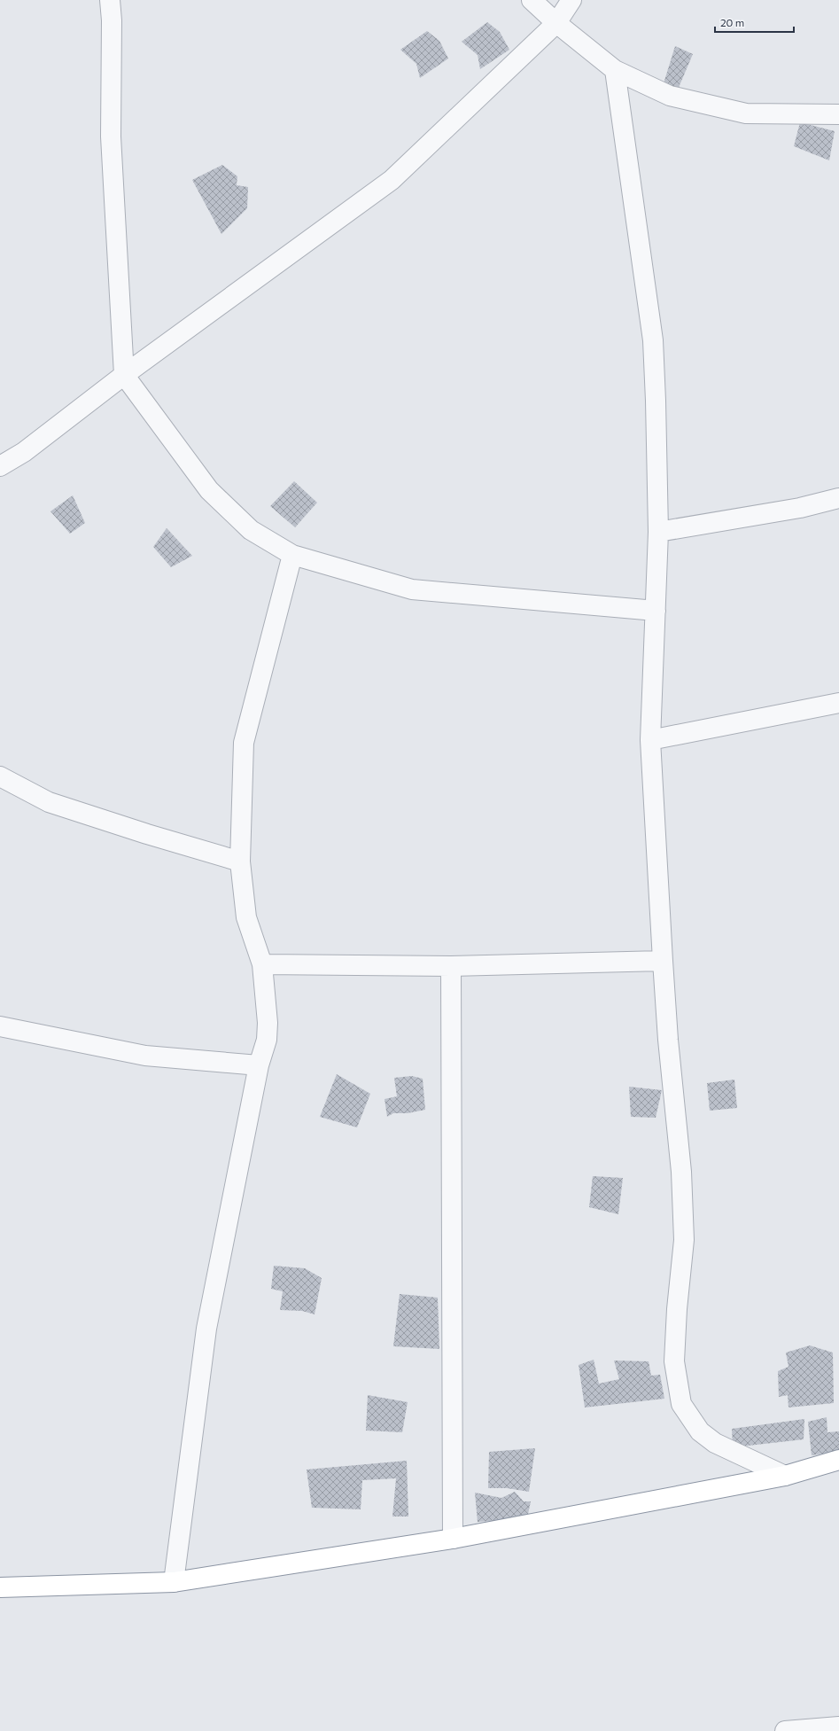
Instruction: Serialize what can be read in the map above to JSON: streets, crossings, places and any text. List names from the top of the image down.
{
  "scale_bar": "20 m"
}
